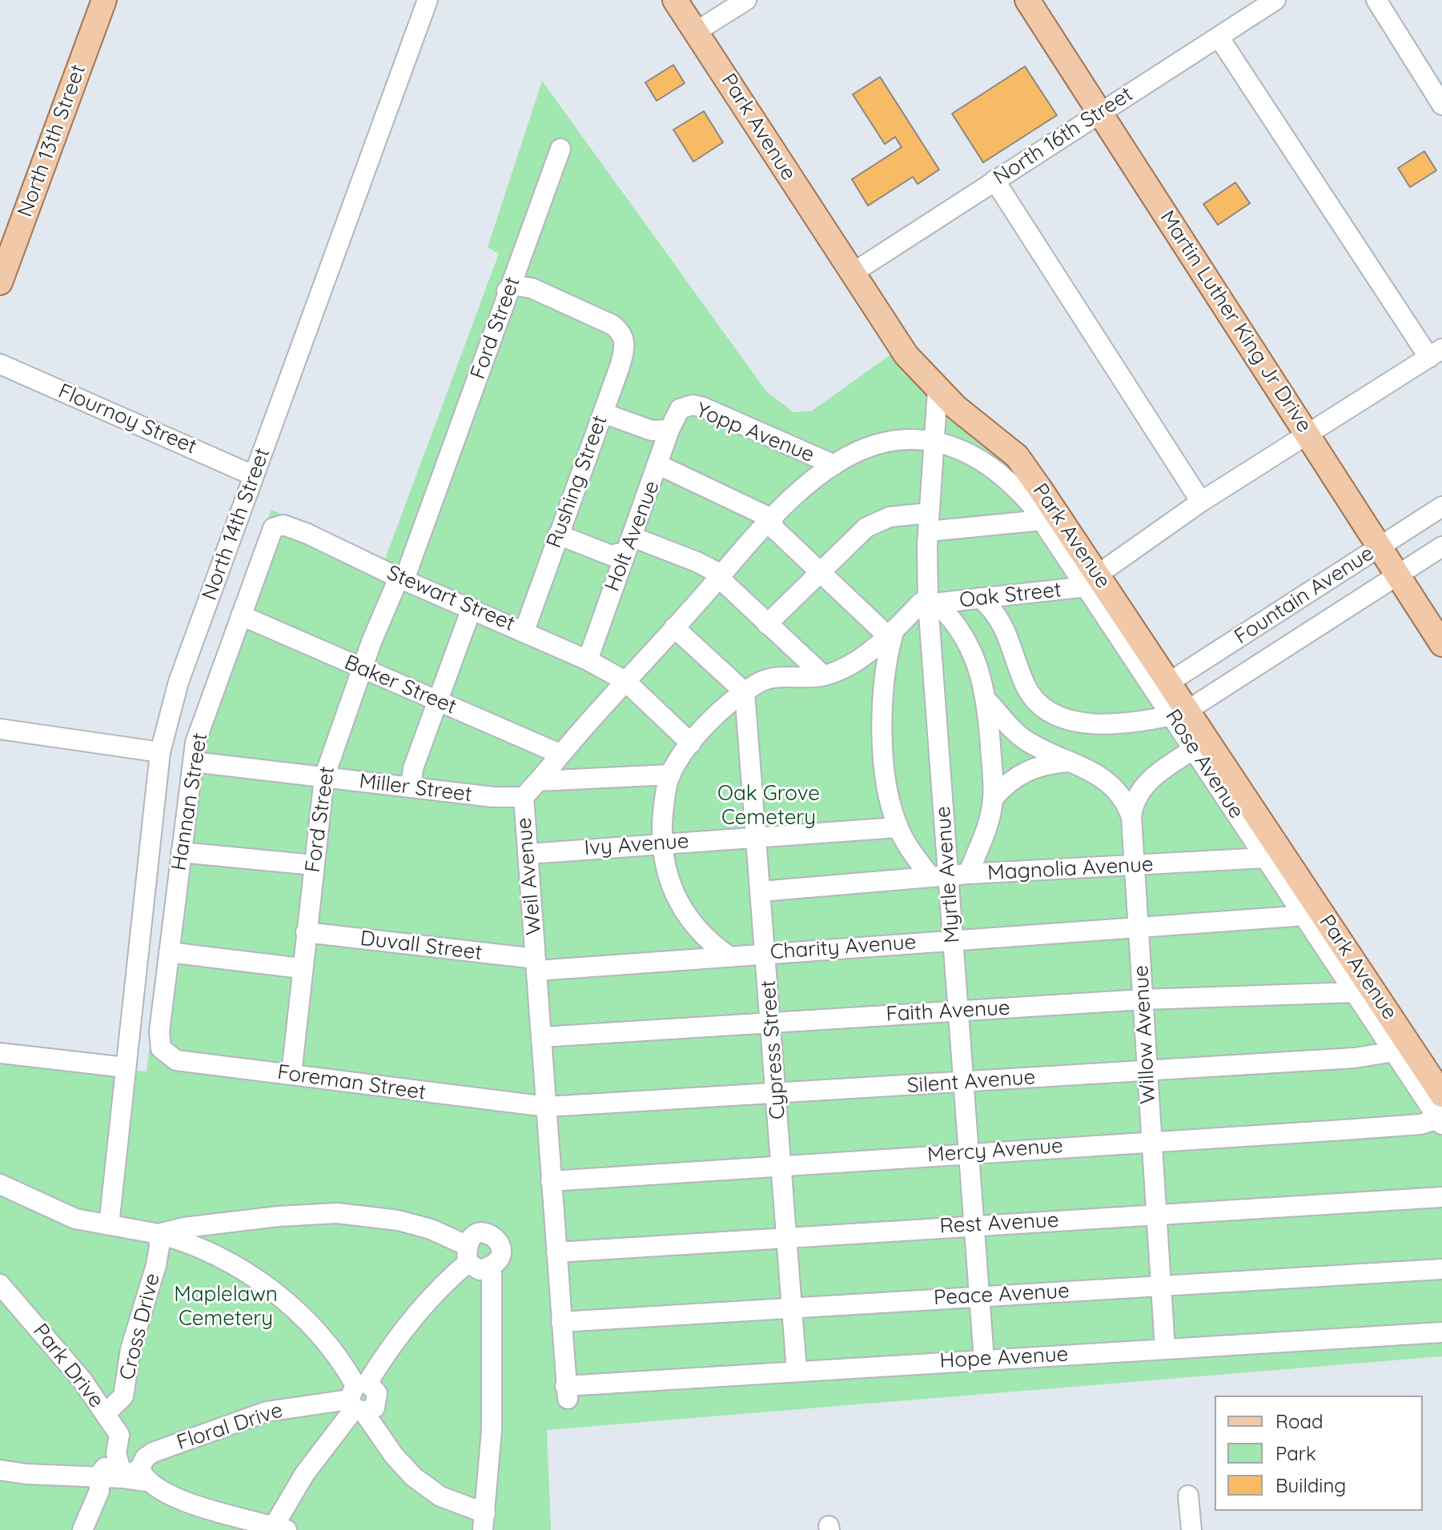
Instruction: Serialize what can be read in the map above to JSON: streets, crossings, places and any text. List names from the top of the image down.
{
  "streets": {
    "main road": ["Park Avenue", "North 13th Street", "Martin Luther King Jr Drive"],
    "street": [
      "North 16th Street",
      "Ford Street",
      "Flournoy Street",
      "Yopp Avenue",
      "Rushing Street",
      "North 14th Street",
      "Holt Avenue",
      "Oak Street",
      "Fountain Avenue",
      "Stewart Street",
      "Baker Street",
      "Rose Avenue",
      "Miller Street",
      "Hannan Street",
      "Ivy Avenue",
      "Magnolia Avenue",
      "Myrtle Avenue",
      "Weil Avenue",
      "Duvall Street",
      "Charity Avenue",
      "Faith Avenue",
      "Willow Avenue",
      "Cypress Street",
      "Silent Avenue",
      "Foreman Street",
      "Mercy Avenue",
      "Rest Avenue",
      "Peace Avenue",
      "Cross Drive",
      "Hope Avenue",
      "Park Drive",
      "Floral Drive"
    ]
  },
  "crossings": [
    ["Park Avenue", "North 16th Street"],
    ["Park Avenue", "Oak Street"],
    ["Park Avenue", "Fountain Avenue"],
    ["Park Avenue", "Rose Avenue"],
    ["Park Avenue", "Myrtle Avenue"],
    ["North 16th Street", "Martin Luther King Jr Drive"],
    ["Martin Luther King Jr Drive", "Fountain Avenue"],
    ["Ford Street", "Rushing Street"],
    ["Ford Street", "Stewart Street"],
    ["Ford Street", "Baker Street"],
    ["Ford Street", "Miller Street"],
    ["Ford Street", "Duvall Street"],
    ["Ford Street", "Foreman Street"],
    ["Flournoy Street", "North 14th Street"],
    ["Yopp Avenue", "Rushing Street"],
    ["Yopp Avenue", "Holt Avenue"],
    ["Yopp Avenue", "Weil Avenue"],
    ["Rushing Street", "Stewart Street"],
    ["Holt Avenue", "Stewart Street"],
    ["Oak Street", "Stewart Street"],
    ["Oak Street", "Rose Avenue"],
    ["Oak Street", "Ivy Avenue"],
    ["Oak Street", "Myrtle Avenue"],
    ["Oak Street", "Charity Avenue"],
    ["Oak Street", "Cypress Street"],
    ["Fountain Avenue", "Rose Avenue"],
    ["Stewart Street", "Hannan Street"],
    ["Stewart Street", "Weil Avenue"],
    ["Baker Street", "Hannan Street"],
    ["Baker Street", "Weil Avenue"],
    ["Rose Avenue", "Magnolia Avenue"],
    ["Rose Avenue", "Myrtle Avenue"],
    ["Rose Avenue", "Weil Avenue"],
    ["Rose Avenue", "Charity Avenue"],
    ["Rose Avenue", "Faith Avenue"],
    ["Rose Avenue", "Willow Avenue"],
    ["Rose Avenue", "Silent Avenue"],
    ["Rose Avenue", "Mercy Avenue"],
    ["Miller Street", "Hannan Street"],
    ["Miller Street", "Weil Avenue"],
    ["Hannan Street", "Foreman Street"],
    ["Ivy Avenue", "Weil Avenue"],
    ["Ivy Avenue", "Cypress Street"],
    ["Magnolia Avenue", "Myrtle Avenue"],
    ["Magnolia Avenue", "Willow Avenue"],
    ["Magnolia Avenue", "Cypress Street"],
    ["Myrtle Avenue", "Weil Avenue"],
    ["Myrtle Avenue", "Charity Avenue"],
    ["Myrtle Avenue", "Faith Avenue"],
    ["Myrtle Avenue", "Silent Avenue"],
    ["Myrtle Avenue", "Mercy Avenue"],
    ["Myrtle Avenue", "Rest Avenue"],
    ["Myrtle Avenue", "Peace Avenue"],
    ["Myrtle Avenue", "Hope Avenue"],
    ["Weil Avenue", "Duvall Street"],
    ["Weil Avenue", "Charity Avenue"],
    ["Weil Avenue", "Faith Avenue"],
    ["Weil Avenue", "Silent Avenue"],
    ["Weil Avenue", "Foreman Street"],
    ["Weil Avenue", "Mercy Avenue"],
    ["Weil Avenue", "Rest Avenue"],
    ["Weil Avenue", "Peace Avenue"],
    ["Weil Avenue", "Hope Avenue"],
    ["Duvall Street", "Charity Avenue"],
    ["Charity Avenue", "Willow Avenue"],
    ["Charity Avenue", "Cypress Street"],
    ["Faith Avenue", "Willow Avenue"],
    ["Faith Avenue", "Cypress Street"],
    ["Willow Avenue", "Silent Avenue"],
    ["Willow Avenue", "Mercy Avenue"],
    ["Willow Avenue", "Rest Avenue"],
    ["Willow Avenue", "Peace Avenue"],
    ["Willow Avenue", "Hope Avenue"],
    ["Cypress Street", "Silent Avenue"],
    ["Cypress Street", "Mercy Avenue"],
    ["Cypress Street", "Rest Avenue"],
    ["Cypress Street", "Peace Avenue"],
    ["Cypress Street", "Hope Avenue"],
    ["Silent Avenue", "Foreman Street"],
    ["Cross Drive", "Park Drive"],
    ["Park Drive", "Floral Drive"]
  ],
  "parks": ["Oak Grove Cemetery", "Maplelawn Cemetery"],
  "legend": ["Road", "Park", "Building"]
}
